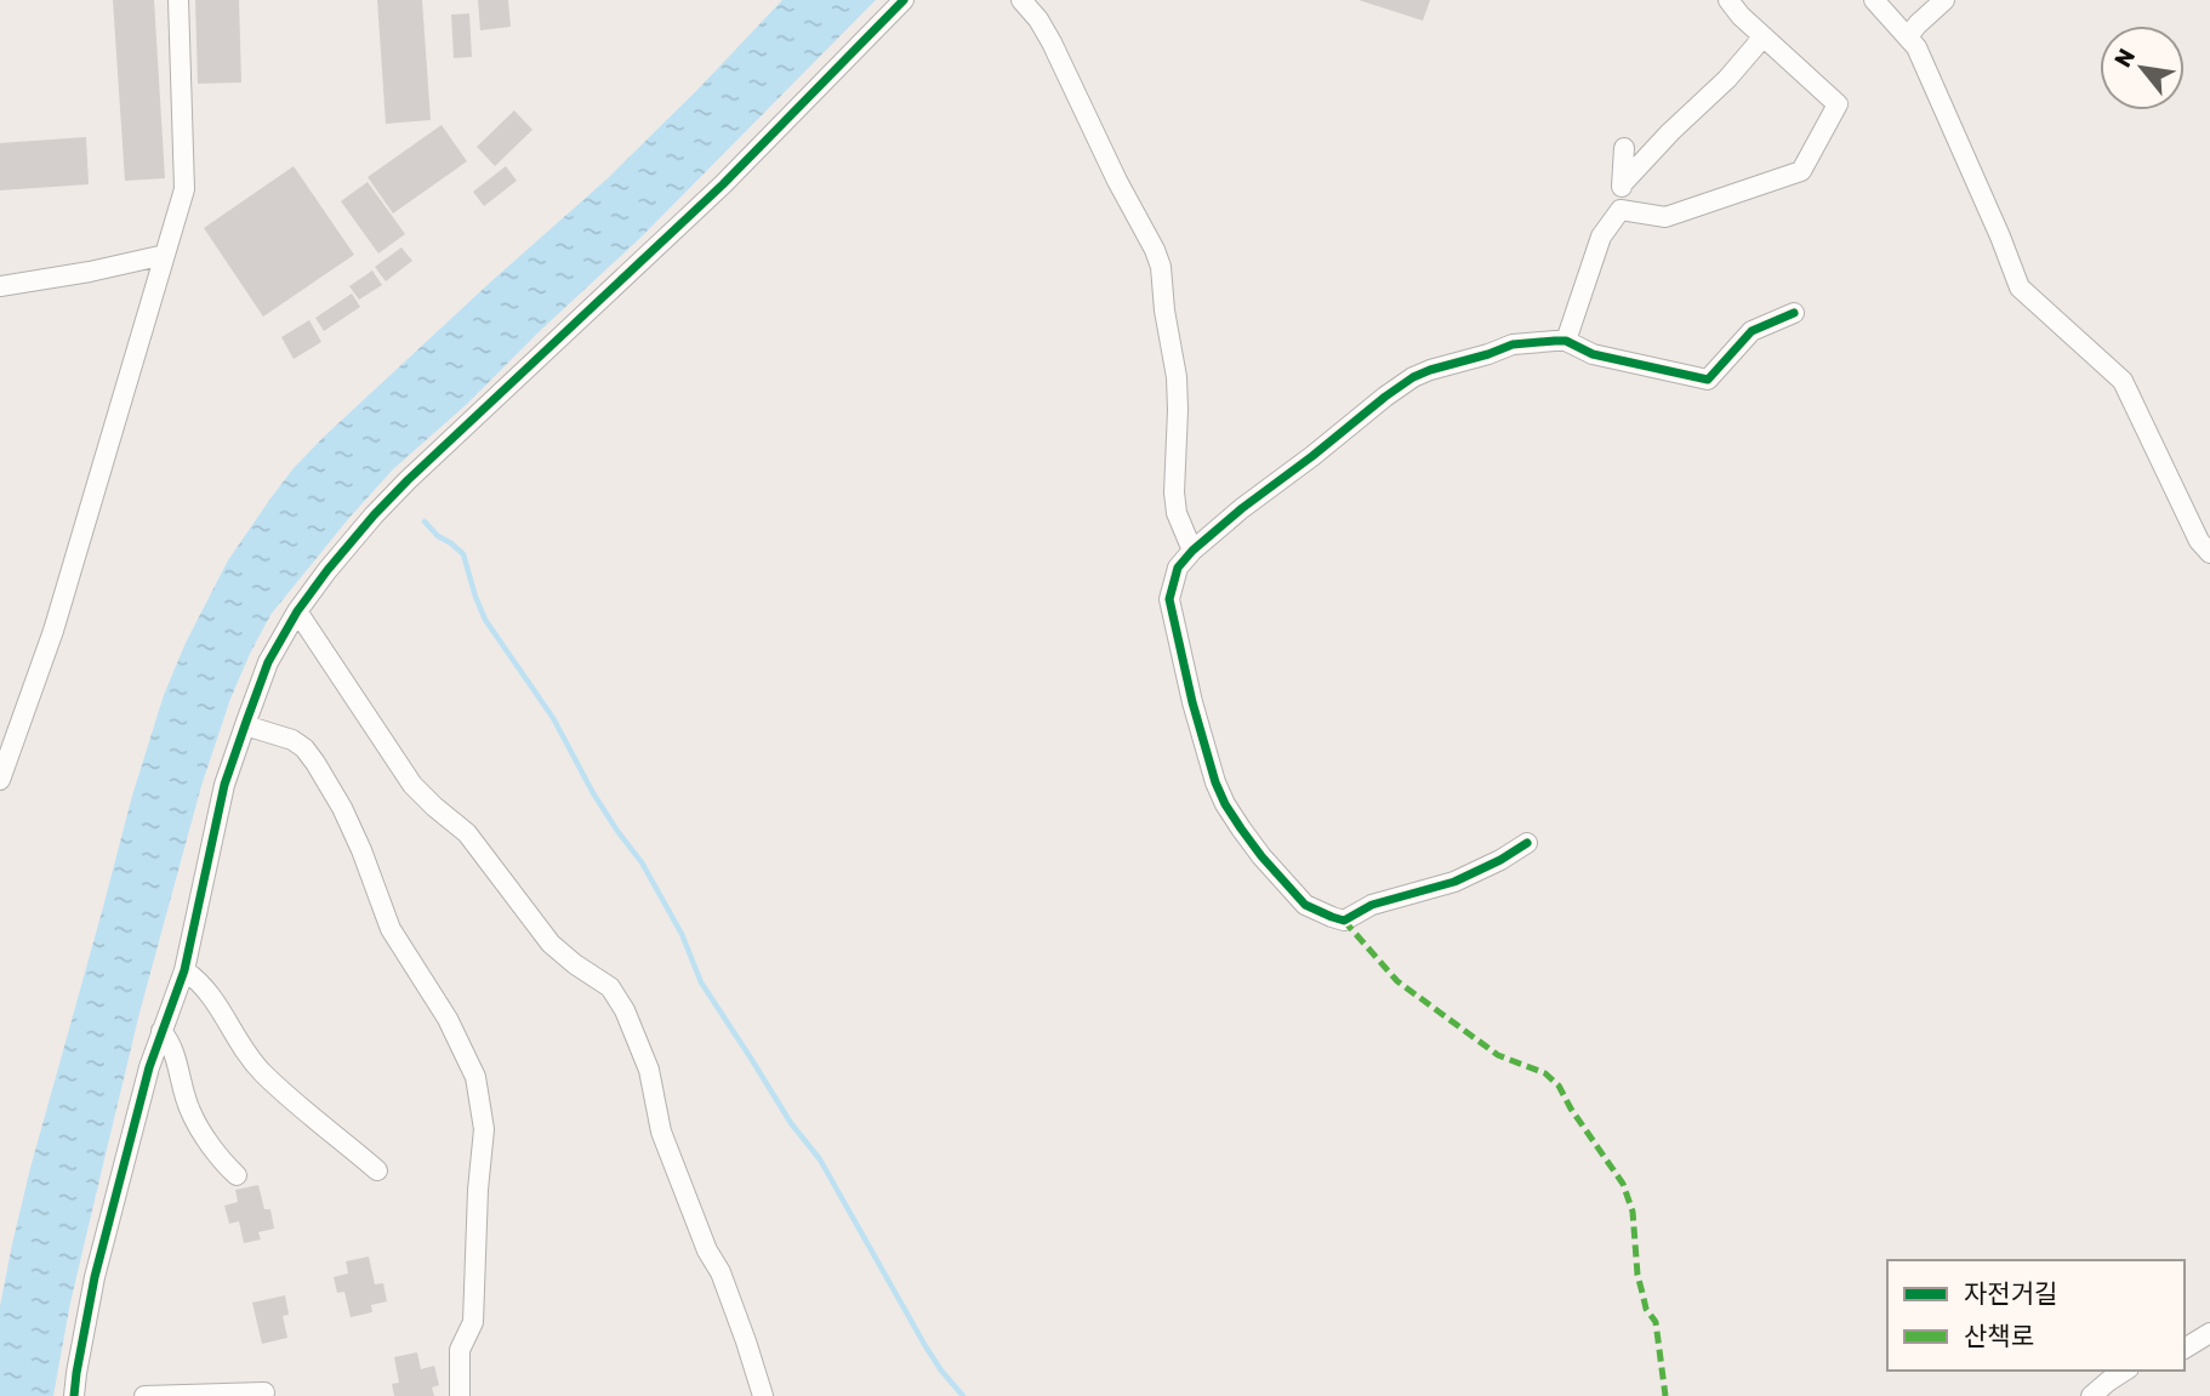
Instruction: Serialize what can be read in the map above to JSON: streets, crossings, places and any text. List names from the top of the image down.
{
  "legend": ["자전거길", "산책로"],
  "north": "top left"
}
